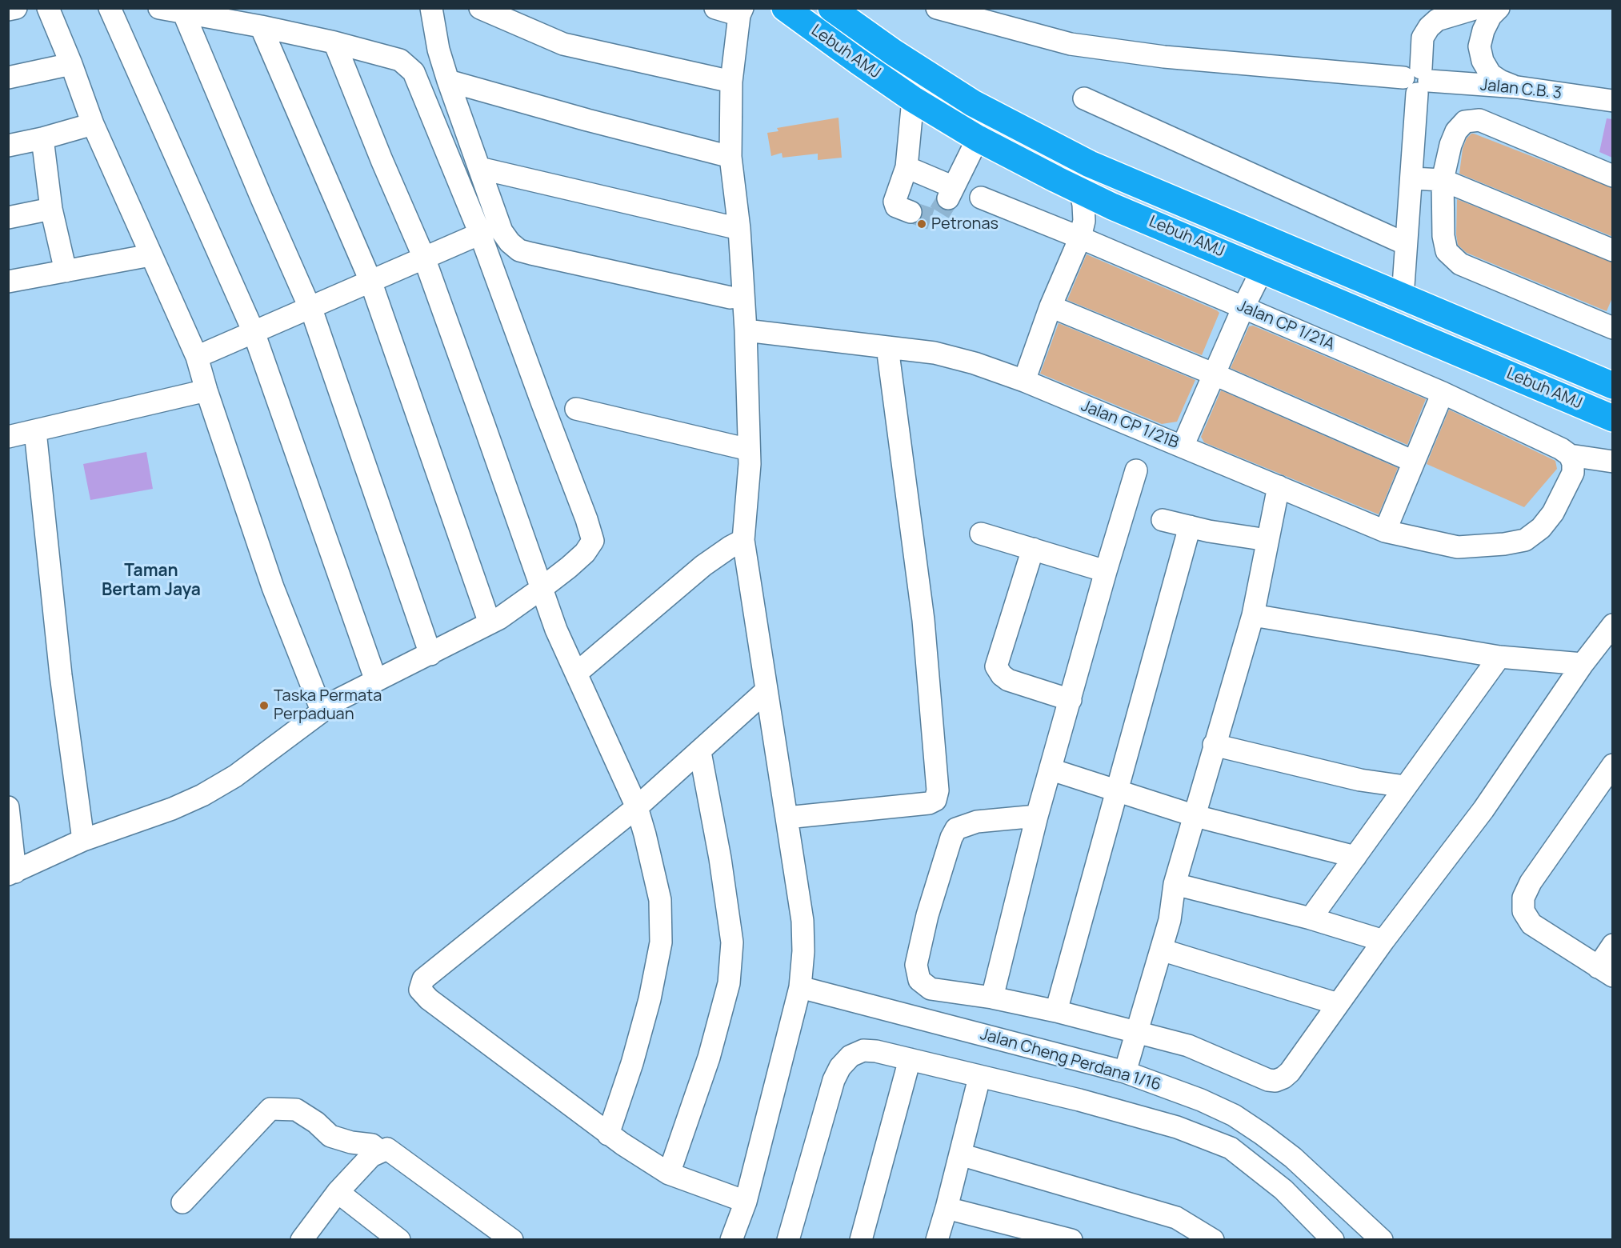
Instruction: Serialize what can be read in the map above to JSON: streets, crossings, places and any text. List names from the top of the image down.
{
  "streets": {
    "highway": ["Lebuh AMJ"],
    "street": [
      "Jalan C.B. 3",
      "Jalan CP 1/21A",
      "Jalan CP 1/21B",
      "Jalan Cheng Perdana 1/16"
    ]
  },
  "crossings": [
    ["Jalan CP 1/21A", "Jalan CP 1/21B"]
  ],
  "districts": ["Taman Bertam Jaya"],
  "places": ["Petronas", "Taska Permata Perpaduan"]
}
